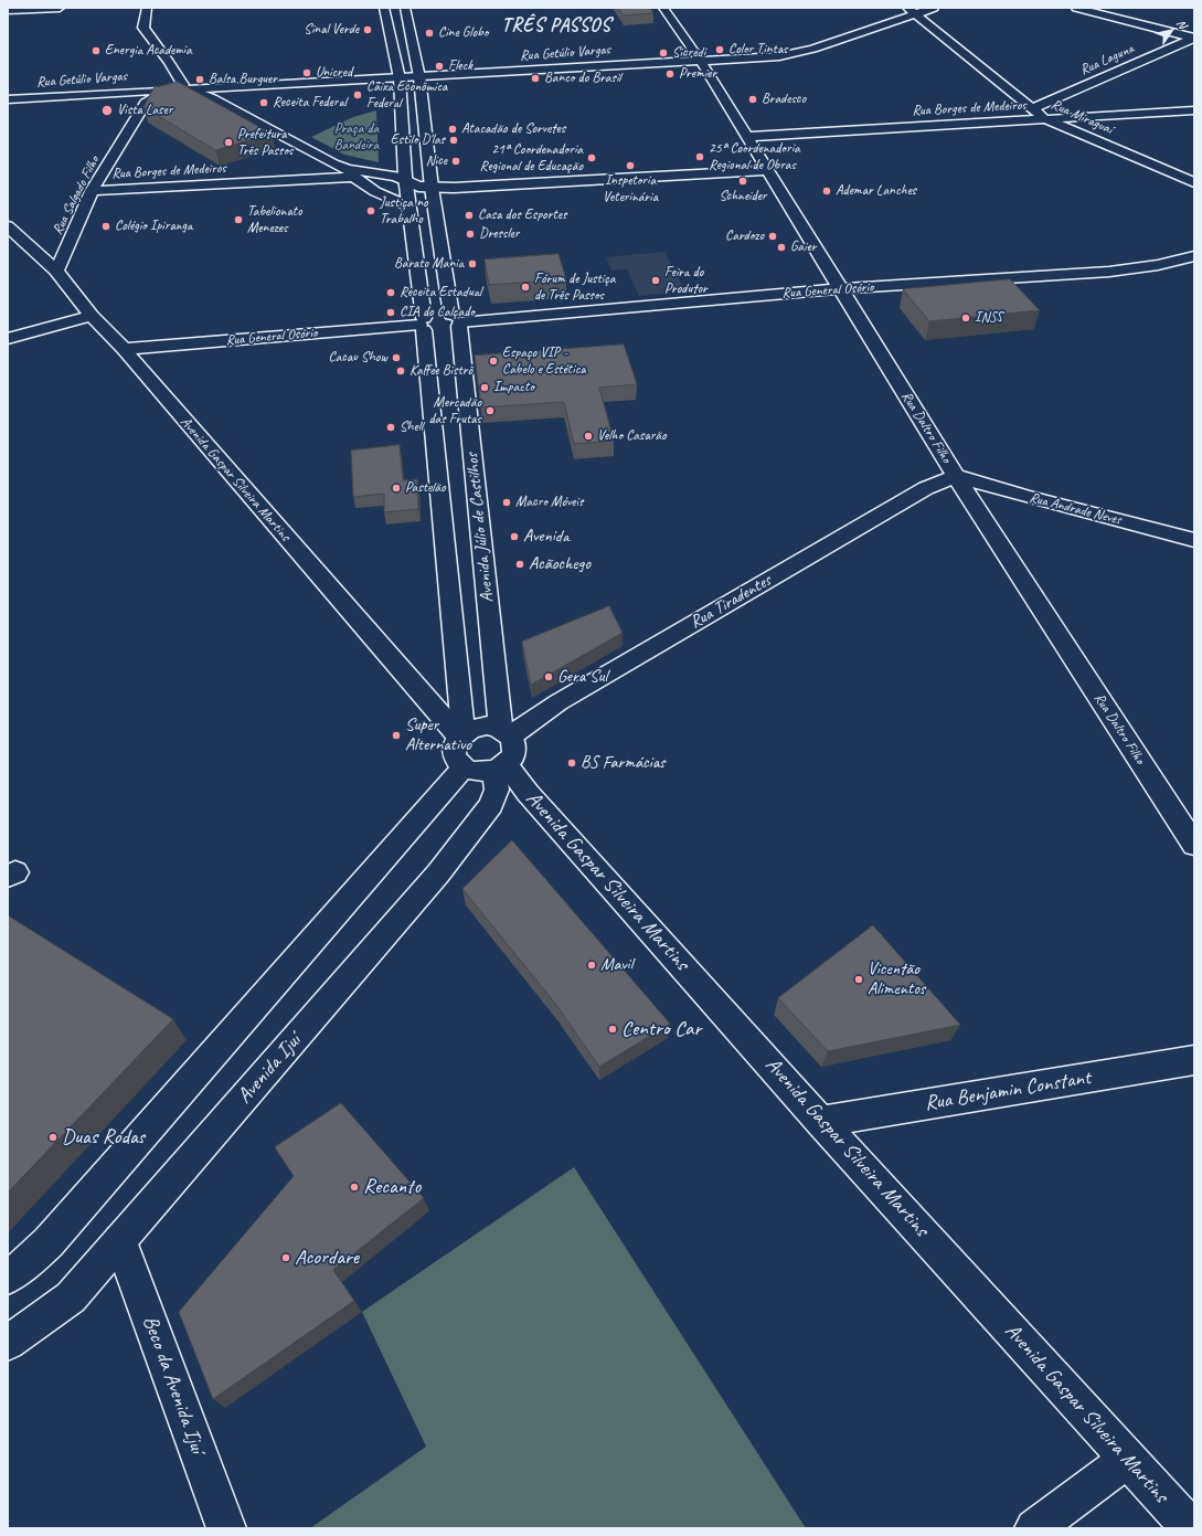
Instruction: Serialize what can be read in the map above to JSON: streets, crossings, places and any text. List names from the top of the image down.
{
  "streets": {
    "street": [
      "Rua Getúlio Vargas",
      "Rua Laguna",
      "Rua Borges de Medeiros",
      "Rua Miraguaí",
      "Rua Salgado Filho",
      "Rua General Osório",
      "Rua Daltro Filho",
      "Avenida Gaspar Silveira Martins",
      "Rua Andrade Neves",
      "Avenida Júlio de Castilhos",
      "Rua Tiradentes",
      "Avenida Ijuí",
      "Rua Benjamin Constant",
      "Beco da Avenida Ijuí"
    ]
  },
  "crossings": [
    ["Rua Getúlio Vargas", "Rua Miraguaí"],
    ["Rua Getúlio Vargas", "Rua Salgado Filho"],
    ["Rua Getúlio Vargas", "Rua Daltro Filho"],
    ["Rua Getúlio Vargas", "Avenida Júlio de Castilhos"],
    ["Rua Laguna", "Rua Miraguaí"],
    ["Rua Borges de Medeiros", "Rua Miraguaí"],
    ["Rua Borges de Medeiros", "Rua Salgado Filho"],
    ["Rua Borges de Medeiros", "Rua Daltro Filho"],
    ["Rua Salgado Filho", "Avenida Gaspar Silveira Martins"],
    ["Rua General Osório", "Rua Daltro Filho"],
    ["Rua General Osório", "Avenida Gaspar Silveira Martins"],
    ["Rua General Osório", "Avenida Júlio de Castilhos"],
    ["Rua Daltro Filho", "Rua Andrade Neves"],
    ["Rua Daltro Filho", "Rua Tiradentes"],
    ["Avenida Gaspar Silveira Martins", "Avenida Júlio de Castilhos"],
    ["Avenida Gaspar Silveira Martins", "Rua Tiradentes"],
    ["Avenida Gaspar Silveira Martins", "Avenida Ijuí"],
    ["Avenida Gaspar Silveira Martins", "Rua Benjamin Constant"],
    ["Rua Andrade Neves", "Rua Tiradentes"],
    ["Avenida Júlio de Castilhos", "Rua Tiradentes"],
    ["Avenida Júlio de Castilhos", "Avenida Ijuí"],
    ["Rua Tiradentes", "Avenida Ijuí"],
    ["Avenida Ijuí", "Beco da Avenida Ijuí"]
  ],
  "districts": ["TRÊS PASSOS"],
  "parks": ["Praça da Bandeira"],
  "places": [
    "Sinal Verde",
    "Cine Globo",
    "Color Tintas",
    "Energia Academia",
    "Sicredi",
    "Fleck",
    "Unicred",
    "Premier",
    "Banco do Brasil",
    "Balsa Burguer",
    "Caixa Econômica Federal",
    "Bradesco",
    "Receita Federal",
    "Vista Laser",
    "Atacadão de Sorvetes",
    "Estilo D'las",
    "Prefeitura Três Passos",
    "25ª Coordenadoria Regional de Obras",
    "21ª Coordenadoria Regional de Educação",
    "Nice",
    "Inspetoria Veterinária",
    "Schneider",
    "Ademar Lanches",
    "Justiça no Trabalho",
    "Casa dos Esportes",
    "Tabelionato Menezes",
    "Colégio Ipiranga",
    "Dressler",
    "Cardozo",
    "Gaier",
    "Barato Mania",
    "Feira do Produtor",
    "Fórum de Justiça de Três Passos",
    "Receita Estadual",
    "CIA do Calçado",
    "INSS",
    "Cacau Show",
    "Espaço VIP - Cabelo e Estética",
    "Kaffee Bistrô",
    "Impacto",
    "Mercadão das Frutas",
    "Shell",
    "Velho Casarão",
    "Pastelão",
    "Macro Móveis",
    "Avenida",
    "Acãochego",
    "Gera Sul",
    "Super Alternativo",
    "BS Farmácias",
    "Mavil",
    "Vicentão Alimentos",
    "Centro Car",
    "Duas Rodas",
    "Recanto",
    "Acordare"
  ],
  "north": "top right"
}
